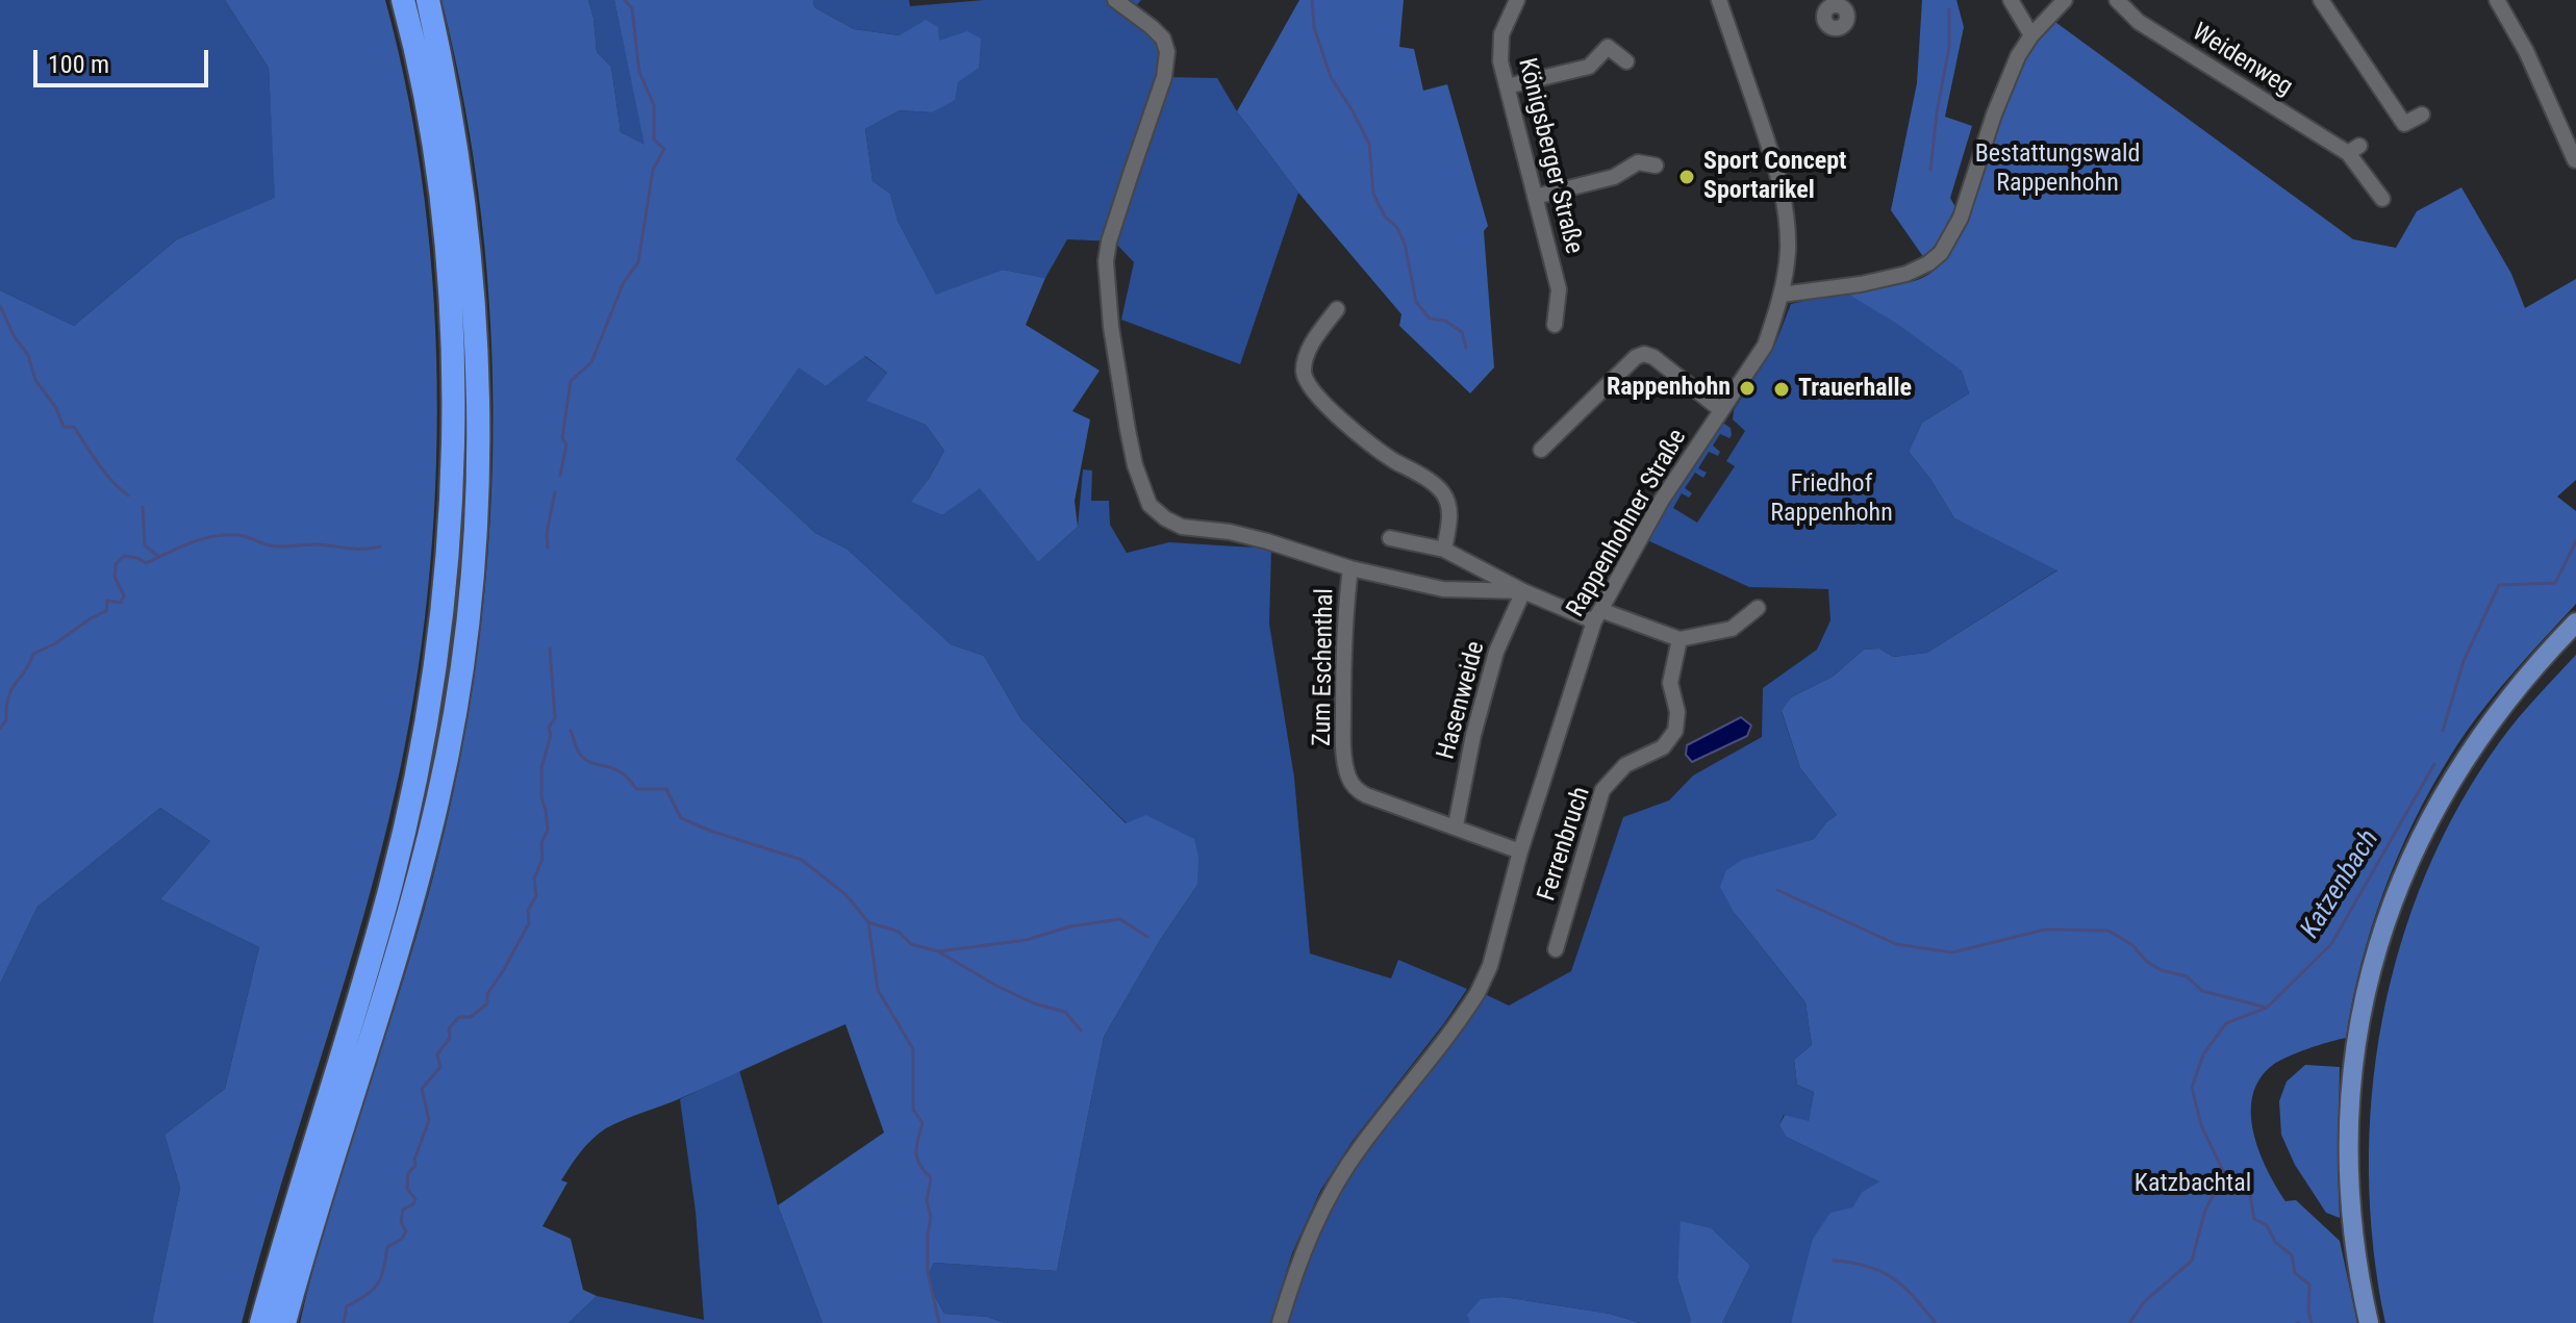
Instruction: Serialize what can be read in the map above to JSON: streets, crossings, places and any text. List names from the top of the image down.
{
  "streets": {
    "street": [
      "Weidenweg",
      "Königsberger Straße",
      "Rappenhohner Straße",
      "Zum Eschenthal",
      "Hasenweide",
      "Ferrenbruch"
    ]
  },
  "crossings": [
    ["Rappenhohner Straße", "Zum Eschenthal"],
    ["Zum Eschenthal", "Hasenweide"]
  ],
  "water": ["Katzenbach"],
  "parks": ["Bestattungswald Rappenhohn", "Friedhof Rappenhohn", "Katzbachtal"],
  "places": ["Sport Concept Sportarikel", "Rappenhohn", "Trauerhalle"],
  "scale_bar": "100 m"
}
